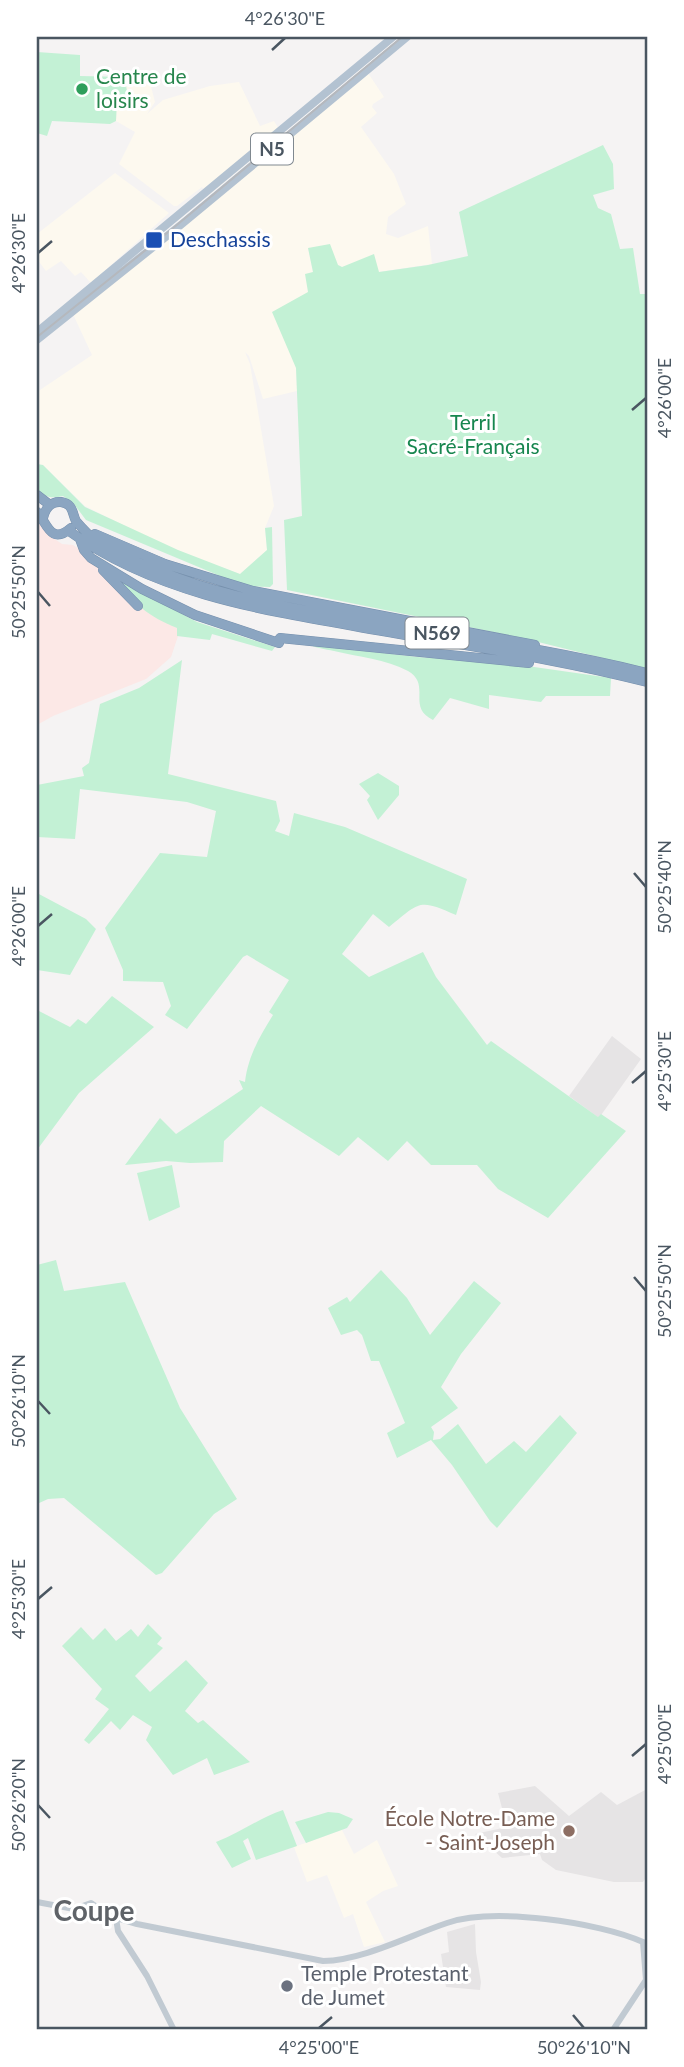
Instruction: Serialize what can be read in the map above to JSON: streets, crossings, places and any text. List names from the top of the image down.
{
  "streets": {
    "highway": ["N569"],
    "main road": ["N5"]
  },
  "districts": ["Coupe"],
  "parks": ["Terril Sacré-Français"],
  "places": {
    "other": ["Centre de loisirs", "École Notre-Dame - Saint-Joseph", "Temple Protestant de Jumet"],
    "transit": ["Deschassis"]
  },
  "coordinates": [
    "4°26'30\"E",
    "4°26'00\"E",
    "50°25'50\"N",
    "50°25'40\"N",
    "4°25'30\"E",
    "50°26'10\"N",
    "4°25'00\"E",
    "50°26'20\"N"
  ]
}
